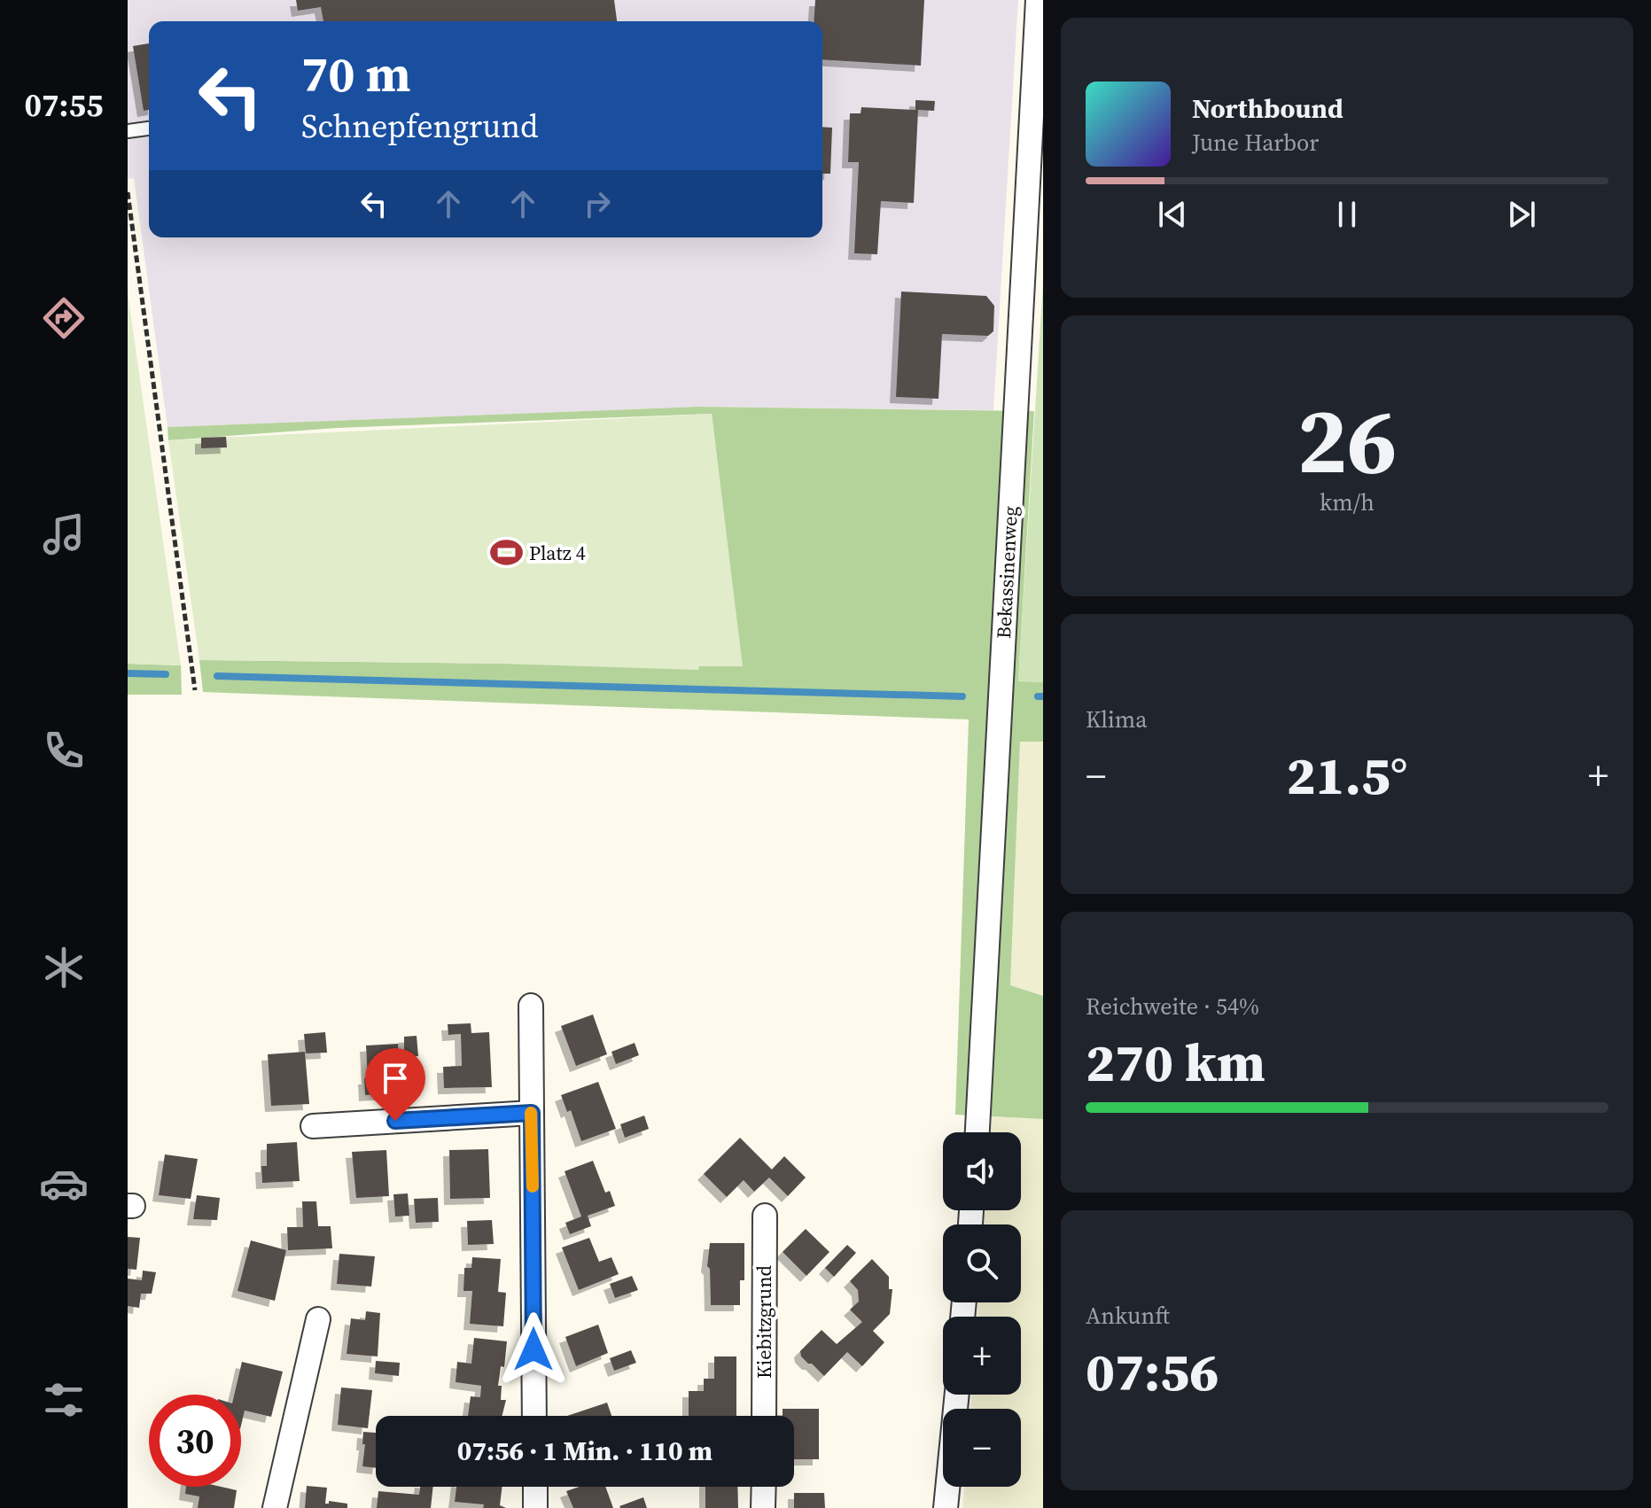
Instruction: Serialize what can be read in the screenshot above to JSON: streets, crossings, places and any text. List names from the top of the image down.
{
  "streets": {
    "street": ["Bekassinenweg", "Kiebitzgrund"]
  },
  "places": {
    "sports": ["Platz 4"]
  },
  "page": {
    "tabs": "07:55",
    "turn": ["70 m", "Schnepfengrund"],
    "song": ["Northbound", "June Harbor"],
    "tile": [
      ["26", "km/h"],
      "Klima",
      ["Reichweite · 54%", "270 km"],
      ["Ankunft", "07:56"]
    ],
    "heat": ["−", "21.5°", "+"],
    "map_buttons": ["+", "−"],
    "limit": "30",
    "trip": "07:56 · 1 Min. · 110 m"
  }
}
